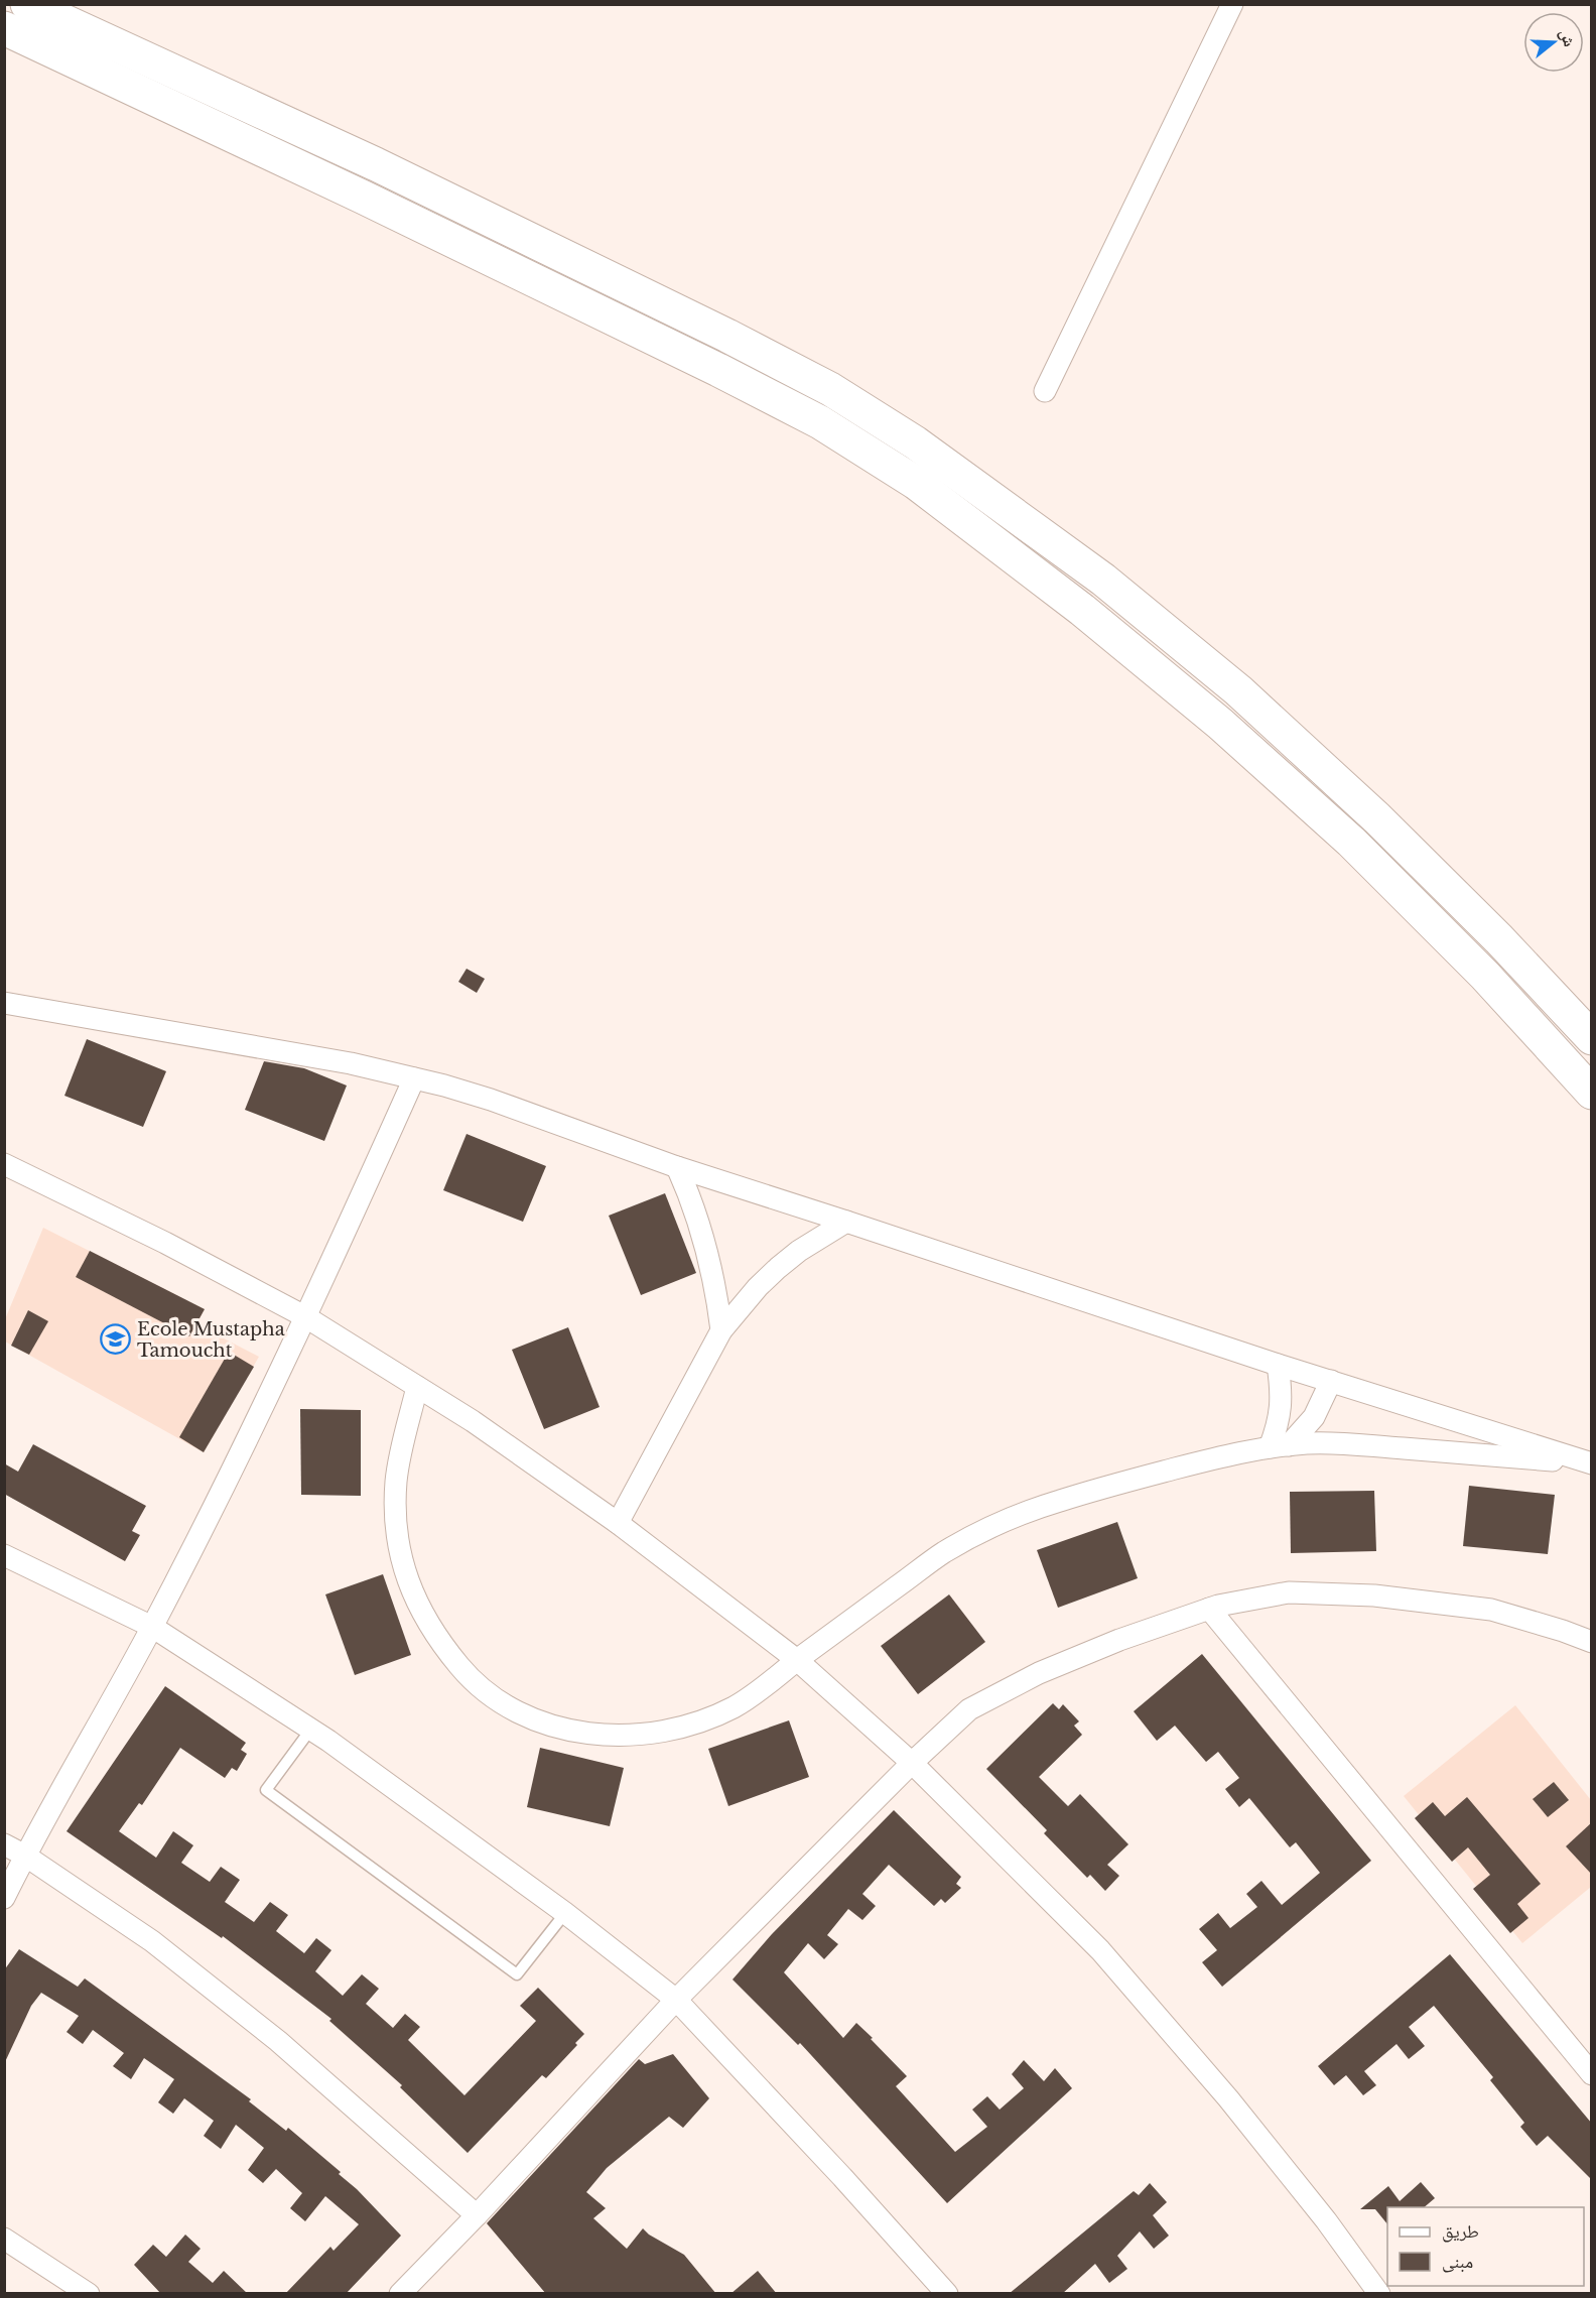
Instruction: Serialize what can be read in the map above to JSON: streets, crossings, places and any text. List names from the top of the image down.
{
  "places": {
    "school or university": ["Ecole Mustapha Tamoucht"]
  },
  "legend": ["طريق", "مبنى"],
  "north": "right"
}
